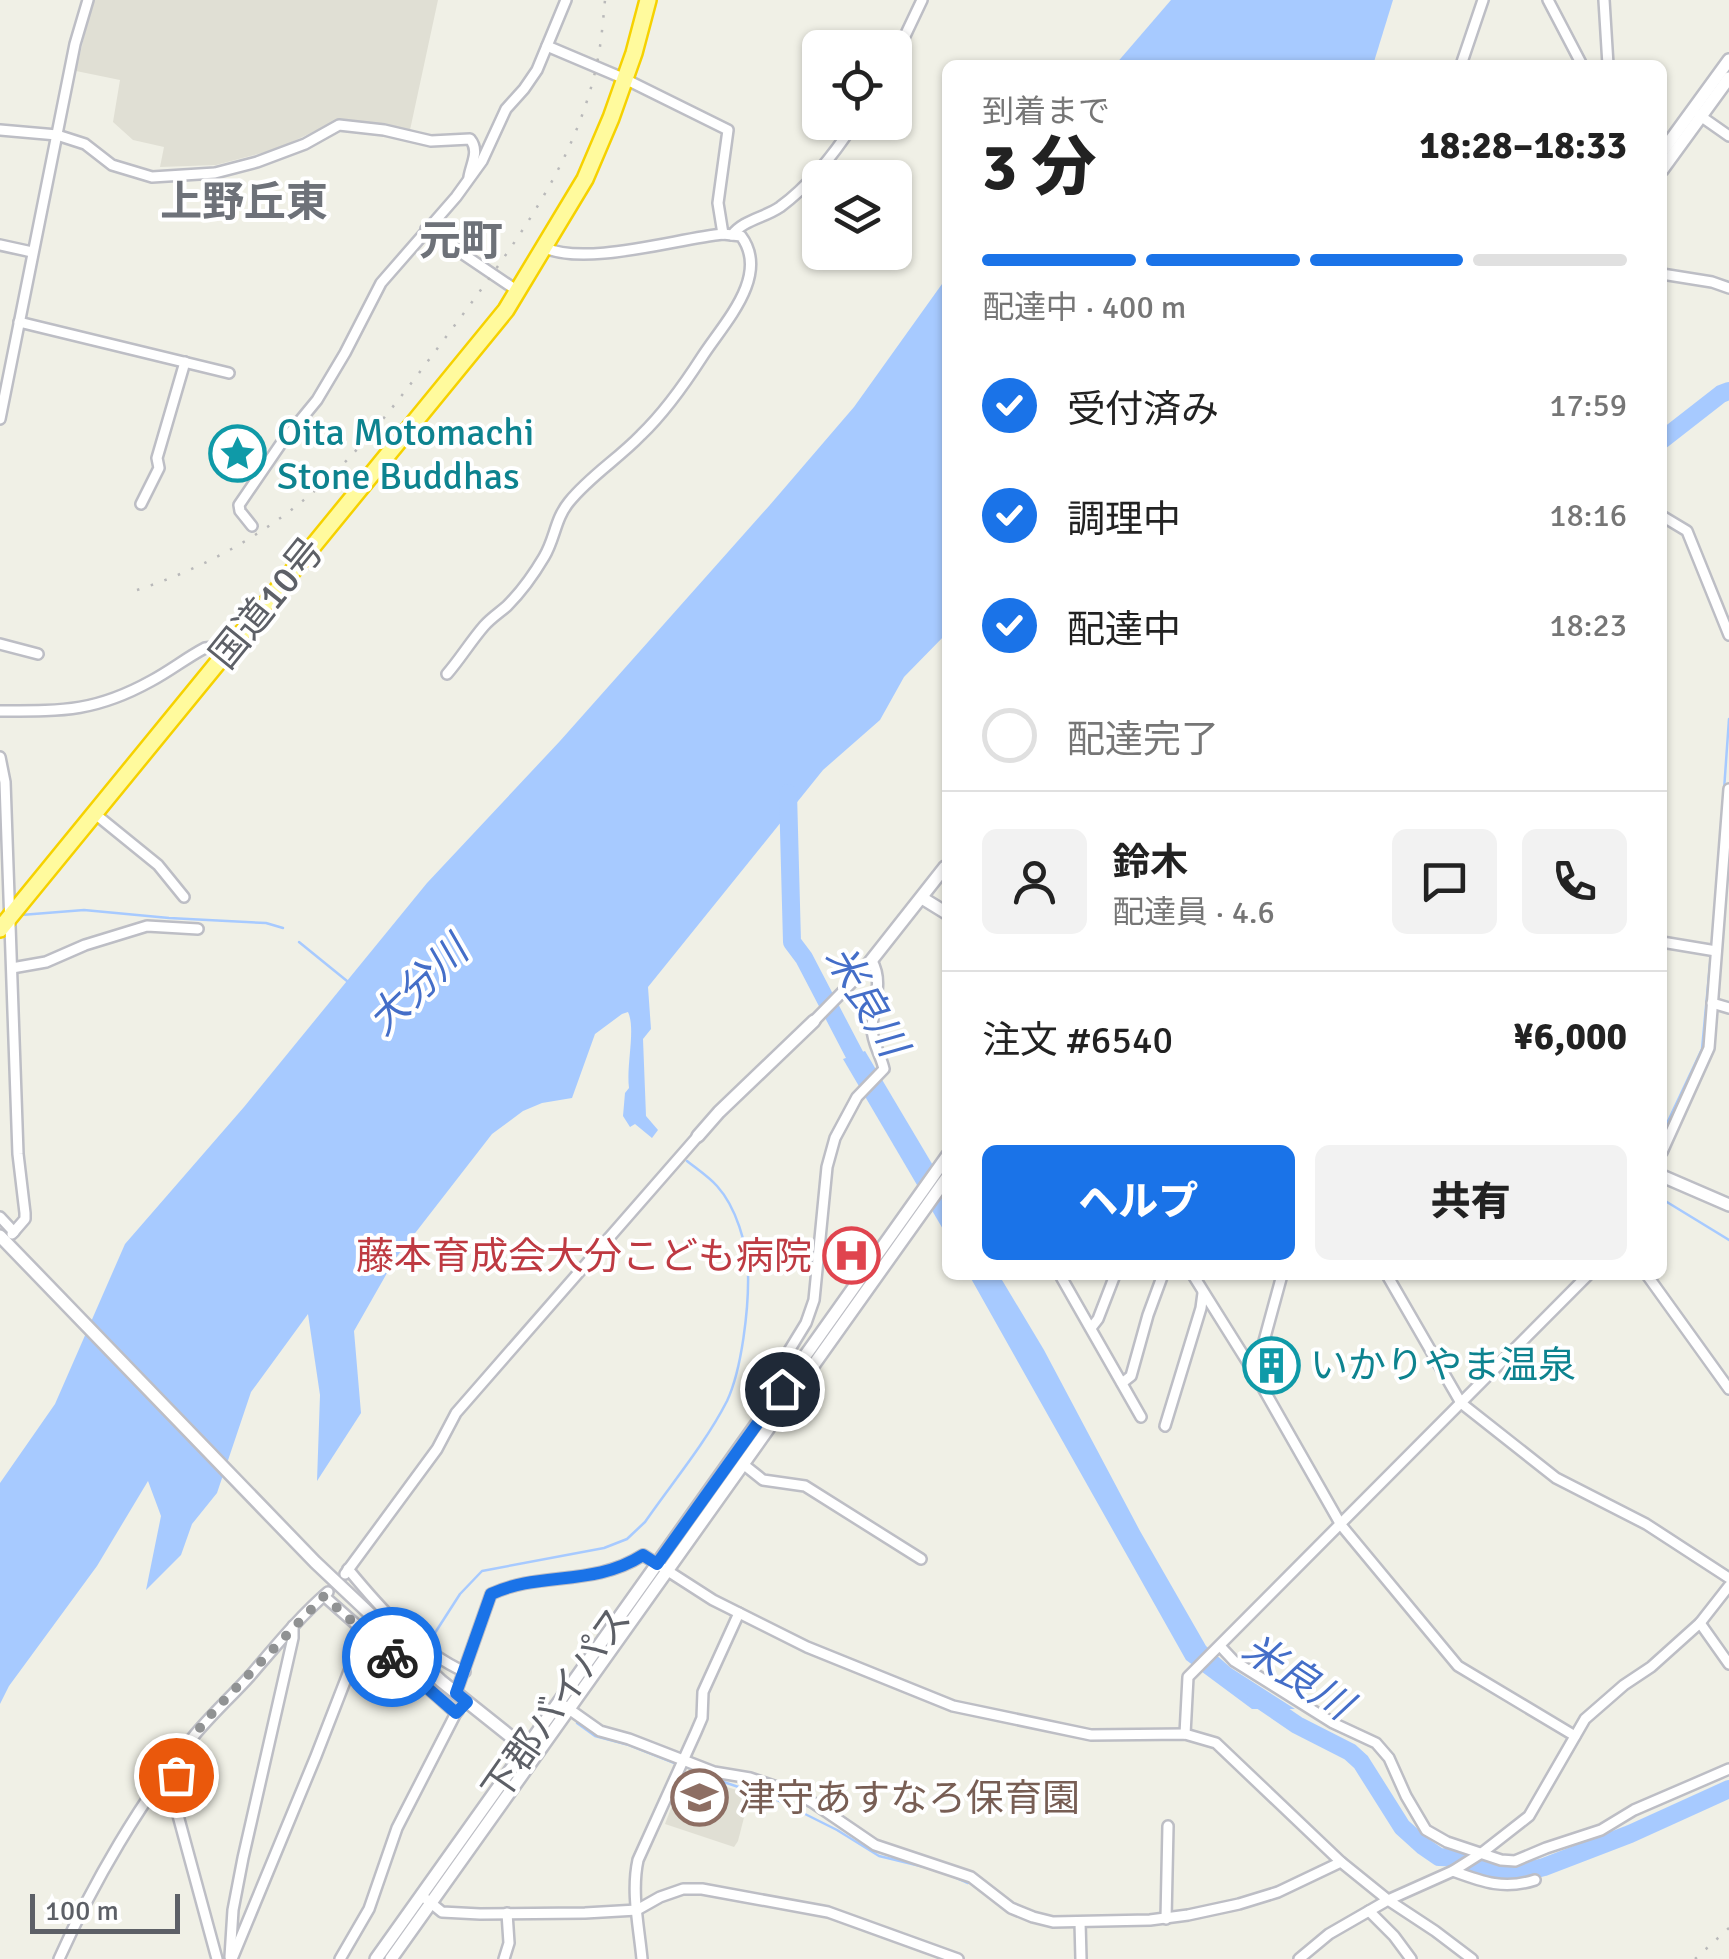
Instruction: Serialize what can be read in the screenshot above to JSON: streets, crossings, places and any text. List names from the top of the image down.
{
  "streets": {
    "highway": ["国道10号"]
  },
  "districts": ["上野丘東", "元町"],
  "water": ["大分川", "米良川"],
  "places": {
    "place": ["Oita Motomachi Stone Buddhas"],
    "hospital": ["藤本育成会大分こども病院"],
    "building": ["いかりやま温泉"],
    "school or university": ["津守あすなろ保育園"]
  },
  "scale_bar": "100 m",
  "page": {
    "heading": ["3 分", "到着まで", "18:28–18:33"],
    "panel": [
      "鈴木",
      "配達員 · 4.6",
      "注文 #6540",
      "¥6,000"
    ],
    "bar": "配達中 · 400 m",
    "list": [
      ["受付済み", "17:59"],
      ["調理中", "18:16"],
      ["配達中", "18:23"],
      "配達完了"
    ],
    "buttons": ["ヘルプ", "共有"],
    "scale": "100 m"
  }
}
